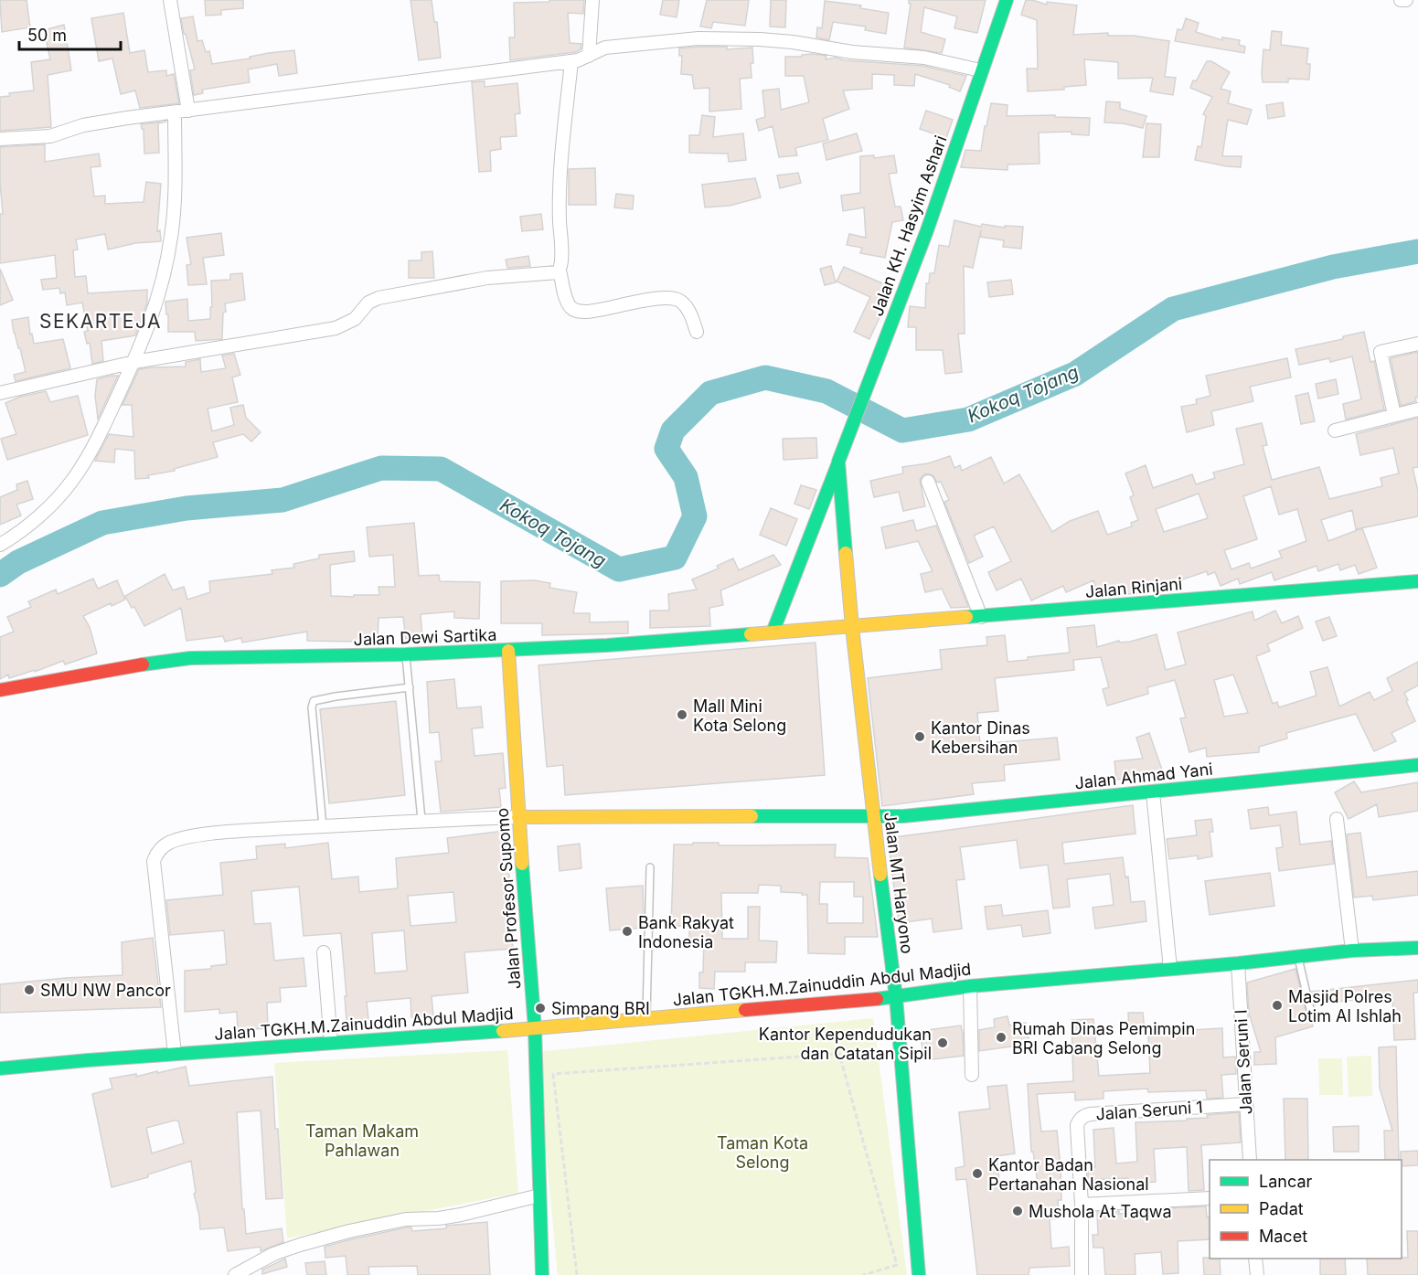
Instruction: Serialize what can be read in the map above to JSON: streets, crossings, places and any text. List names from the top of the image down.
{
  "streets": {
    "street": [
      "Jalan KH. Hasyim Ashari",
      "Jalan Rinjani",
      "Jalan Dewi Sartika",
      "Jalan Ahmad Yani",
      "Jalan MT Haryono",
      "Jalan Profesor Supomo",
      "Jalan TGKH.M.Zainuddin Abdul Madjid",
      "Jalan Seruni I",
      "Jalan Seruni 1"
    ]
  },
  "crossings": [
    ["Jalan KH. Hasyim Ashari", "Jalan Rinjani"],
    ["Jalan KH. Hasyim Ashari", "Jalan Dewi Sartika"],
    ["Jalan KH. Hasyim Ashari", "Jalan MT Haryono"],
    ["Jalan Rinjani", "Jalan Dewi Sartika"],
    ["Jalan Rinjani", "Jalan MT Haryono"],
    ["Jalan Dewi Sartika", "Jalan MT Haryono"],
    ["Jalan Dewi Sartika", "Jalan Profesor Supomo"],
    ["Jalan Ahmad Yani", "Jalan MT Haryono"],
    ["Jalan Ahmad Yani", "Jalan Profesor Supomo"],
    ["Jalan MT Haryono", "Jalan TGKH.M.Zainuddin Abdul Madjid"],
    ["Jalan Profesor Supomo", "Jalan TGKH.M.Zainuddin Abdul Madjid"],
    ["Jalan TGKH.M.Zainuddin Abdul Madjid", "Jalan Seruni I"],
    ["Jalan Seruni I", "Jalan Seruni 1"]
  ],
  "districts": ["SEKARTEJA"],
  "water": ["Kokoq Tojang"],
  "parks": ["Taman Makam Pahlawan", "Taman Kota Selong"],
  "places": [
    "Mall Mini Kota Selong",
    "Kantor Dinas Kebersihan",
    "Bank Rakyat Indonesia",
    "SMU NW Pancor",
    "Masjid Polres Lotim Al Ishlah",
    "Simpang BRI",
    "Rumah Dinas Pemimpin BRI Cabang Selong",
    "Kantor Kependudukan dan Catatan Sipil",
    "Kantor Badan Pertanahan Nasional",
    "Mushola At Taqwa"
  ],
  "legend": ["Lancar", "Padat", "Macet"],
  "scale_bar": "50 m"
}
